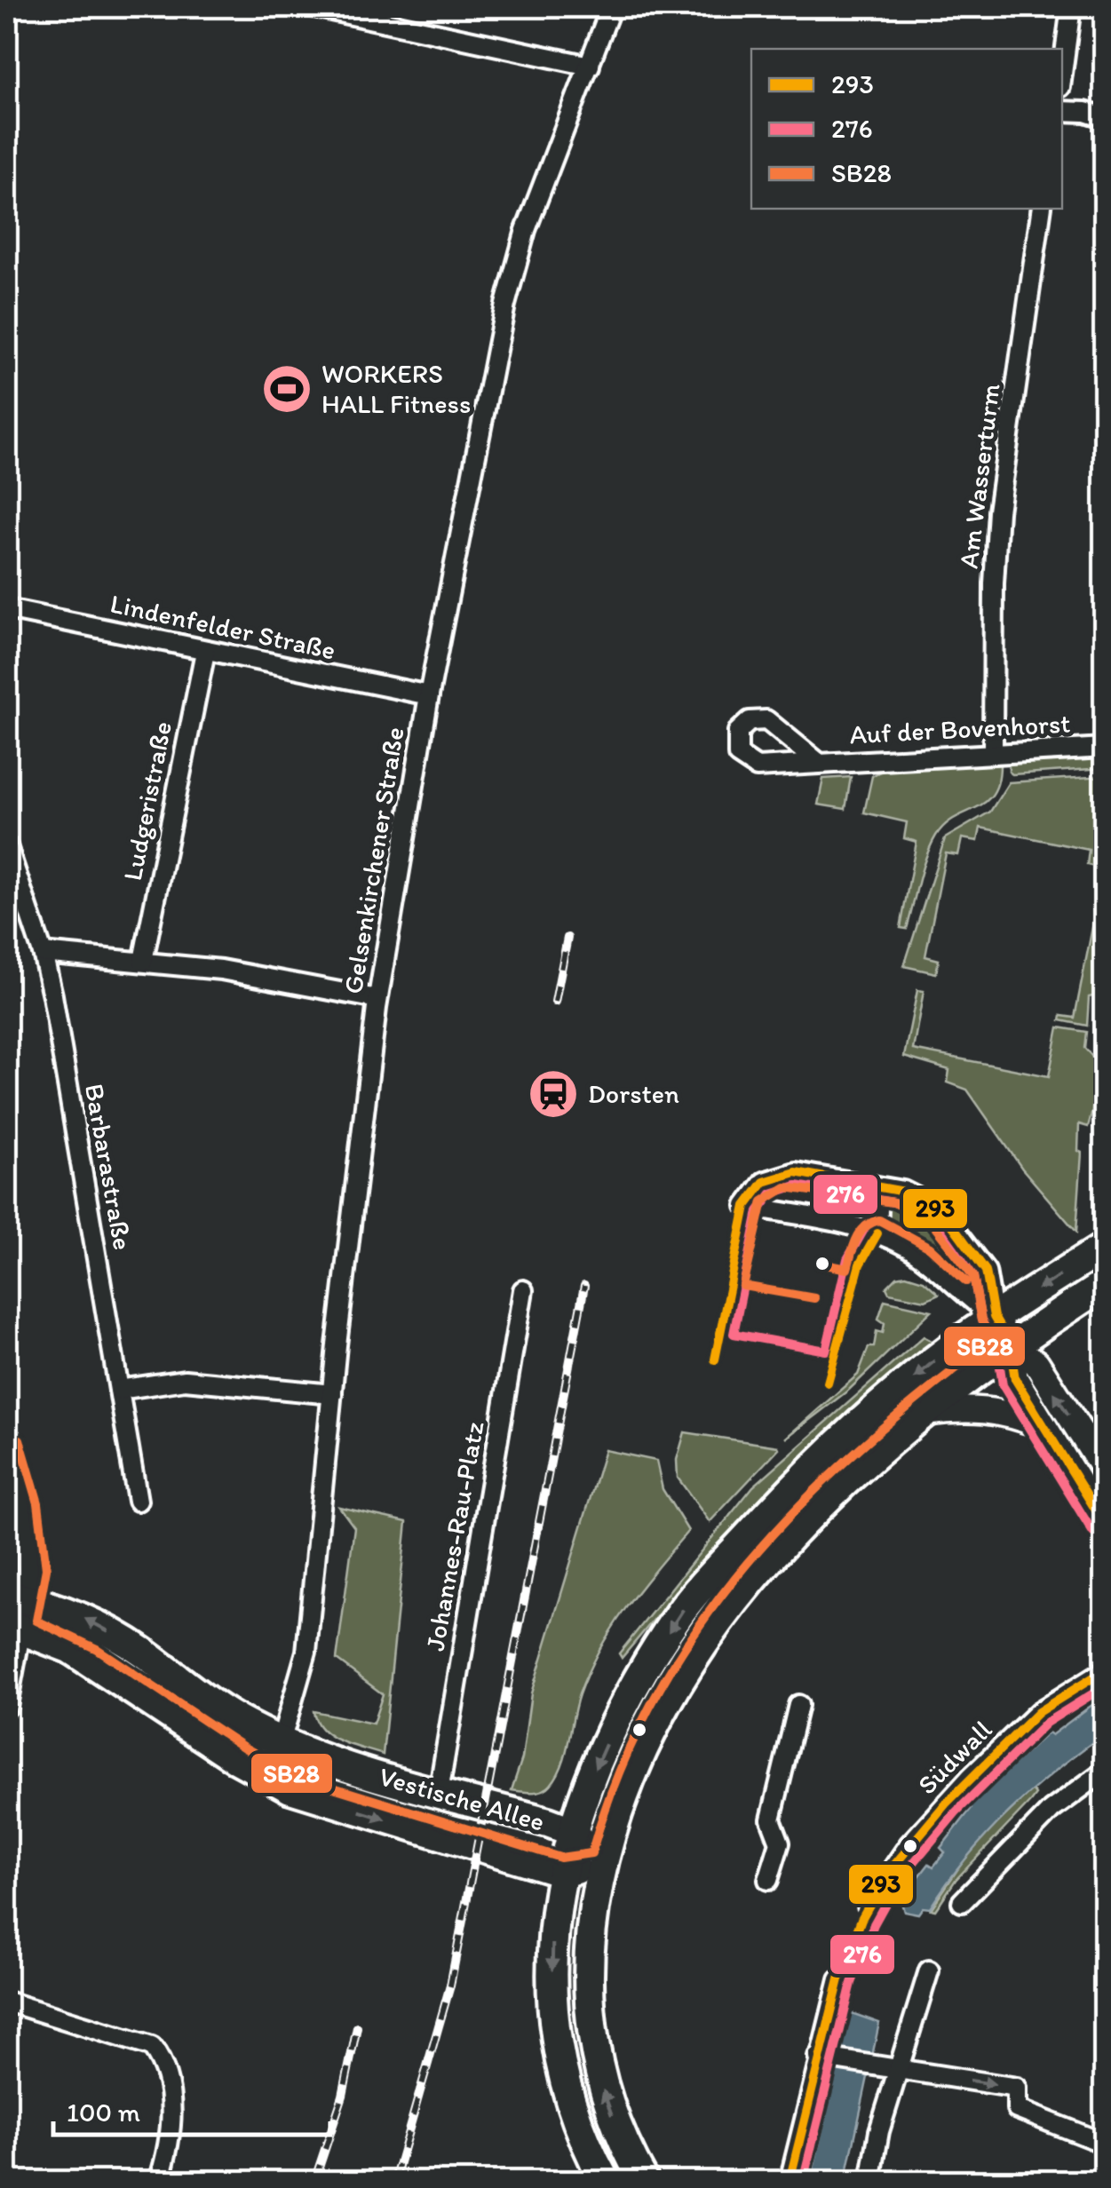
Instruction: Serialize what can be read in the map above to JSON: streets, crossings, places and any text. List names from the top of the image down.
{
  "streets": {
    "main road": ["Vestische Allee"],
    "street": [
      "Am Wasserturm",
      "Lindenfelder Straße",
      "Auf der Bovenhorst",
      "Ludgeristraße",
      "Gelsenkirchener Straße",
      "Barbarastraße",
      "Johannes-Rau-Platz",
      "Südwall"
    ]
  },
  "crossings": [
    ["Am Wasserturm", "Auf der Bovenhorst"],
    ["Lindenfelder Straße", "Ludgeristraße"],
    ["Lindenfelder Straße", "Gelsenkirchener Straße"],
    ["Gelsenkirchener Straße", "Vestische Allee"],
    ["Johannes-Rau-Platz", "Vestische Allee"]
  ],
  "places": {
    "sports": ["WORKERS HALL Fitness"],
    "station": ["Dorsten"]
  },
  "lines": ["transit line 293", "transit line 276", "transit line SB28"],
  "legend": ["293", "276", "SB28"],
  "scale_bar": "100 m"
}
